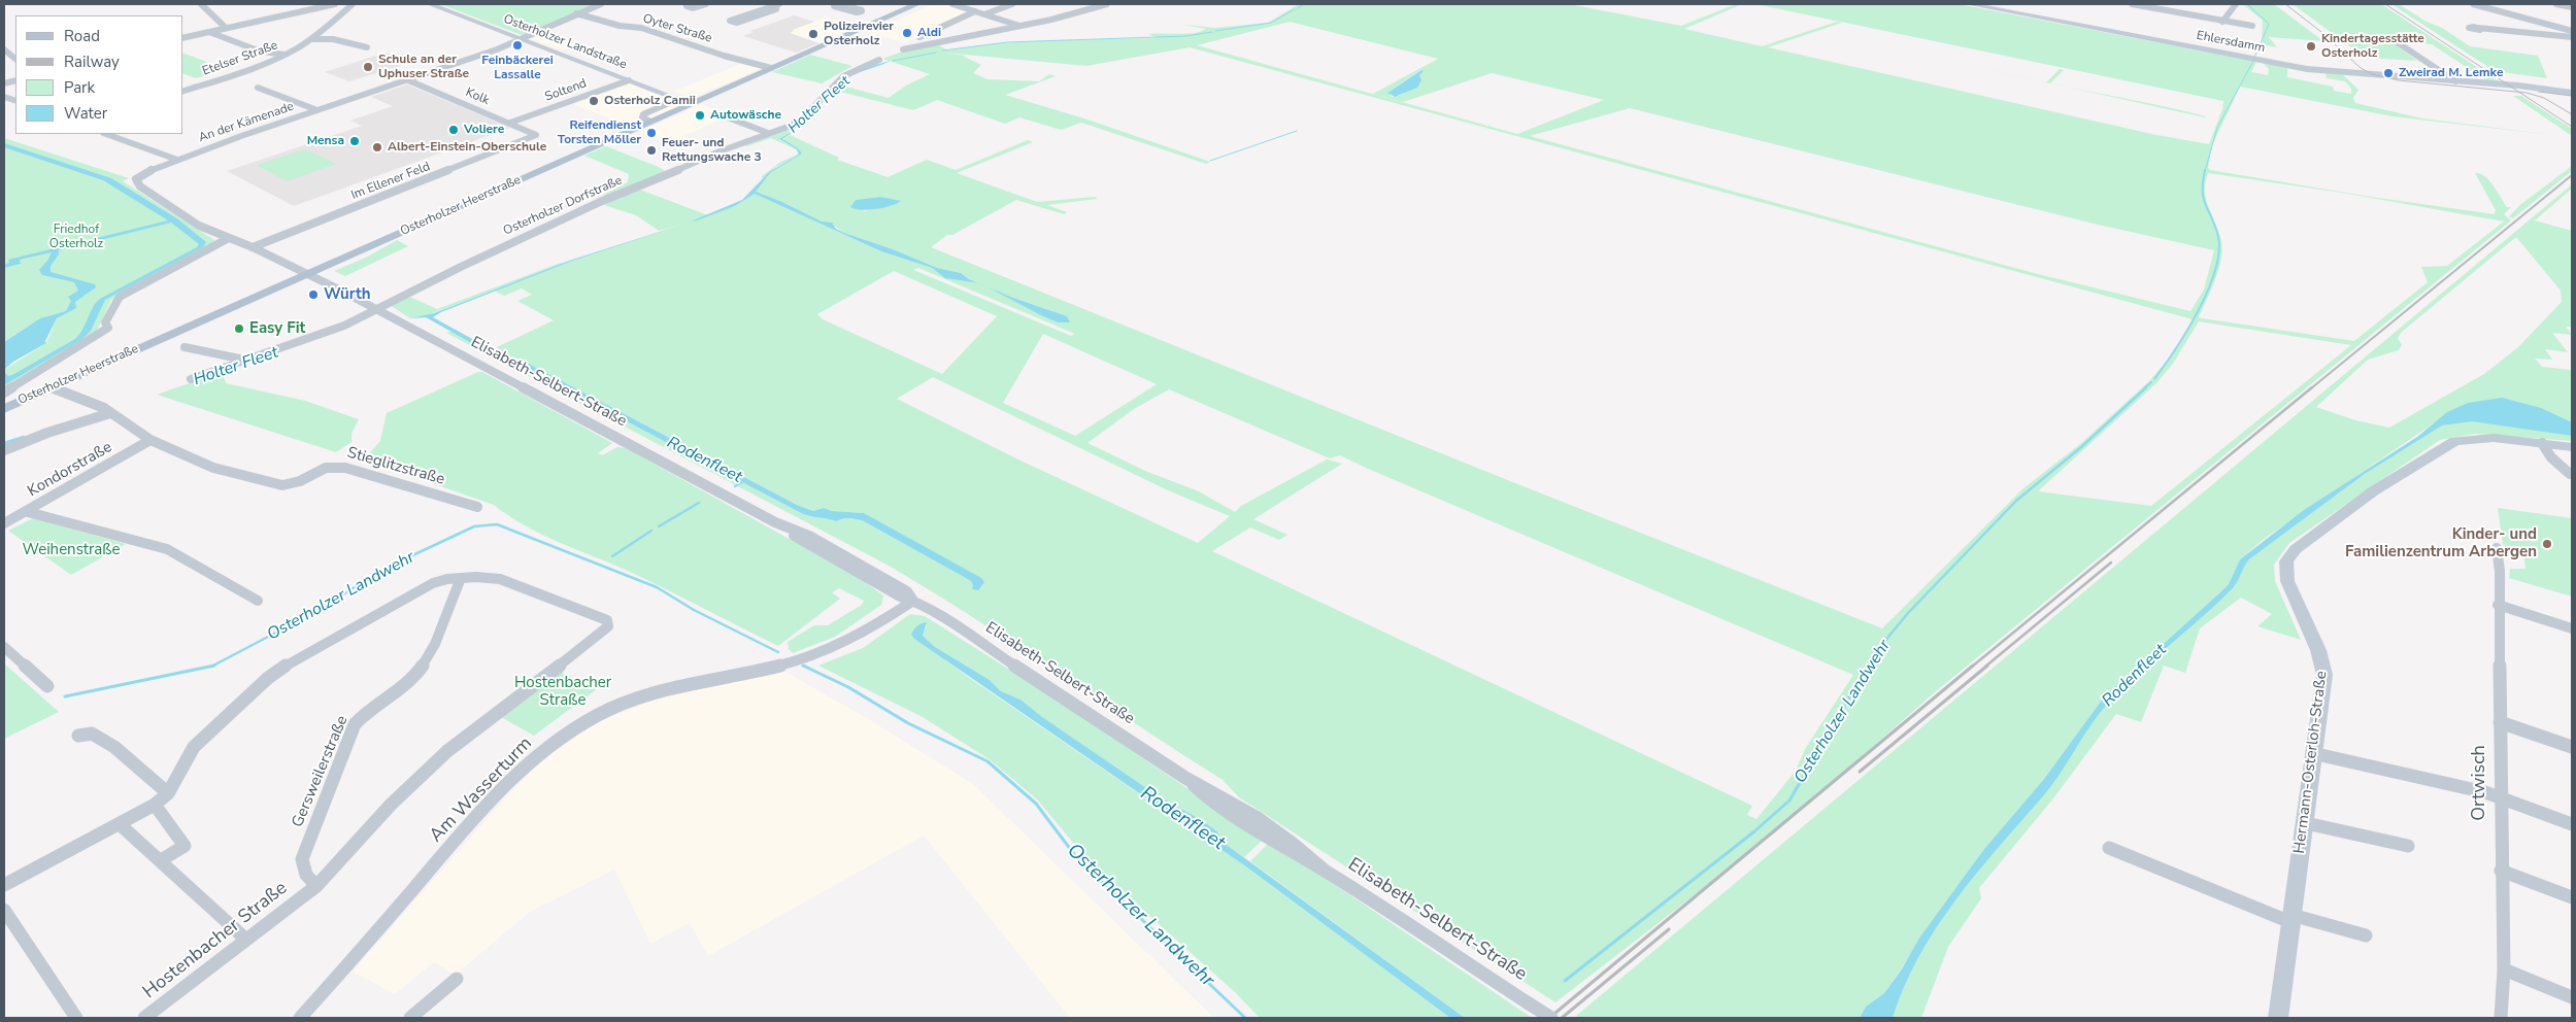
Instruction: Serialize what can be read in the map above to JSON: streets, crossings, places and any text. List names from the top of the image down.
{
  "streets": {
    "main road": ["Osterholzer Heerstraße"],
    "street": [
      "Oyter Straße",
      "Osterholzer Landstraße",
      "Ehlersdamm",
      "Etelser Straße",
      "Soltend",
      "Kolk",
      "An der Kämenade",
      "Im Ellener Feld",
      "Osterholzer Dorfstraße",
      "Elisabeth-Selbert-Straße",
      "Stieglitzstraße",
      "Kondorstraße",
      "Hermann-Osterloh-Straße",
      "Gersweilerstraße",
      "Ortwisch",
      "Am Wasserturm",
      "Hostenbacher Straße"
    ]
  },
  "crossings": [
    ["Oyter Straße", "An der Kämenade"],
    ["Oyter Straße", "Osterholzer Heerstraße"],
    ["Osterholzer Landstraße", "Soltend"],
    ["Osterholzer Landstraße", "An der Kämenade"],
    ["Osterholzer Landstraße", "Osterholzer Heerstraße"],
    ["Soltend", "Kolk"],
    ["Kolk", "An der Kämenade"],
    ["Kolk", "Im Ellener Feld"],
    ["An der Kämenade", "Im Ellener Feld"],
    ["An der Kämenade", "Osterholzer Heerstraße"],
    ["An der Kämenade", "Elisabeth-Selbert-Straße"],
    ["Osterholzer Heerstraße", "Elisabeth-Selbert-Straße"],
    ["Osterholzer Heerstraße", "Stieglitzstraße"],
    ["Osterholzer Dorfstraße", "Elisabeth-Selbert-Straße"],
    ["Elisabeth-Selbert-Straße", "Am Wasserturm"],
    ["Stieglitzstraße", "Kondorstraße"],
    ["Gersweilerstraße", "Hostenbacher Straße"]
  ],
  "water": ["Holter Fleet", "Rodenfleet", "Osterholzer Landwehr"],
  "parks": ["Friedhof Osterholz", "Weihenstraße", "Hostenbacher Straße"],
  "places": [
    "Aldi",
    "Polizeirevier Osterholz",
    "Feinbäckerei Lassalle",
    "Kindertagesstätte Osterholz",
    "Schule an der Uphuser Straße",
    "Zweirad M. Lemke",
    "Osterholz Camii",
    "Autowäsche",
    "Voliere",
    "Reifendienst Torsten Möller",
    "Mensa",
    "Albert-Einstein-Oberschule",
    "Feuer- und Rettungswache 3",
    "Würth",
    "Easy Fit",
    "Kinder- und Familienzentrum Arbergen"
  ],
  "legend": [
    "Road",
    "Railway",
    "Park",
    "Water"
  ]
}
